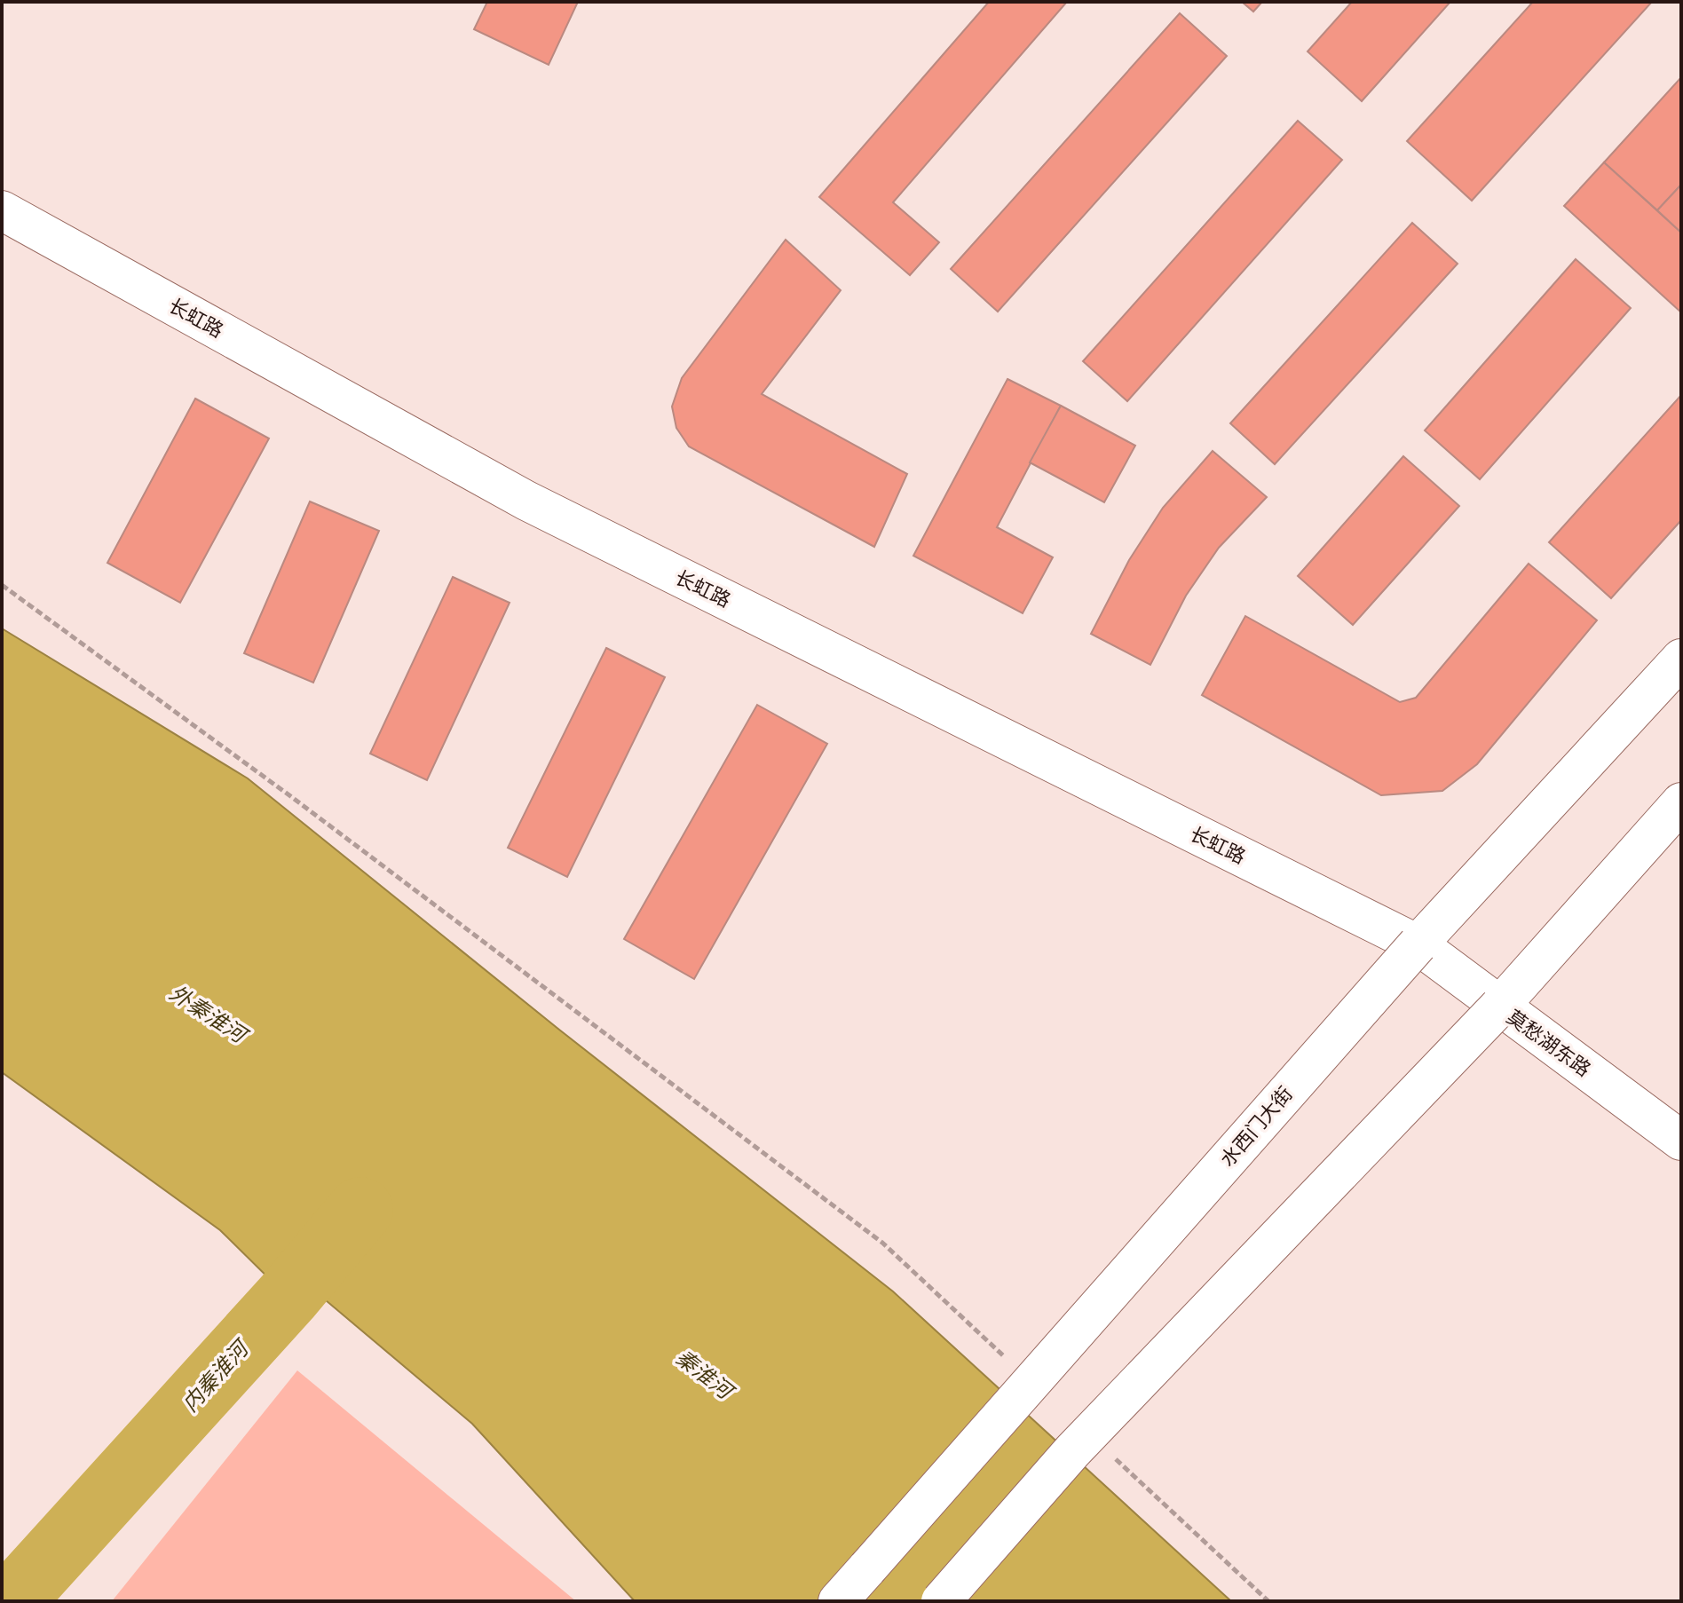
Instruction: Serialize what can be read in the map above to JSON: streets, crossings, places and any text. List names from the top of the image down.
{
  "streets": {
    "main road": ["长虹路", "莫愁湖东路", "水西门大街"]
  },
  "crossings": [
    ["长虹路", "莫愁湖东路"],
    ["长虹路", "水西门大街"],
    ["莫愁湖东路", "水西门大街"]
  ],
  "water": ["外秦淮河", "秦淮河", "内秦淮河"]
}
